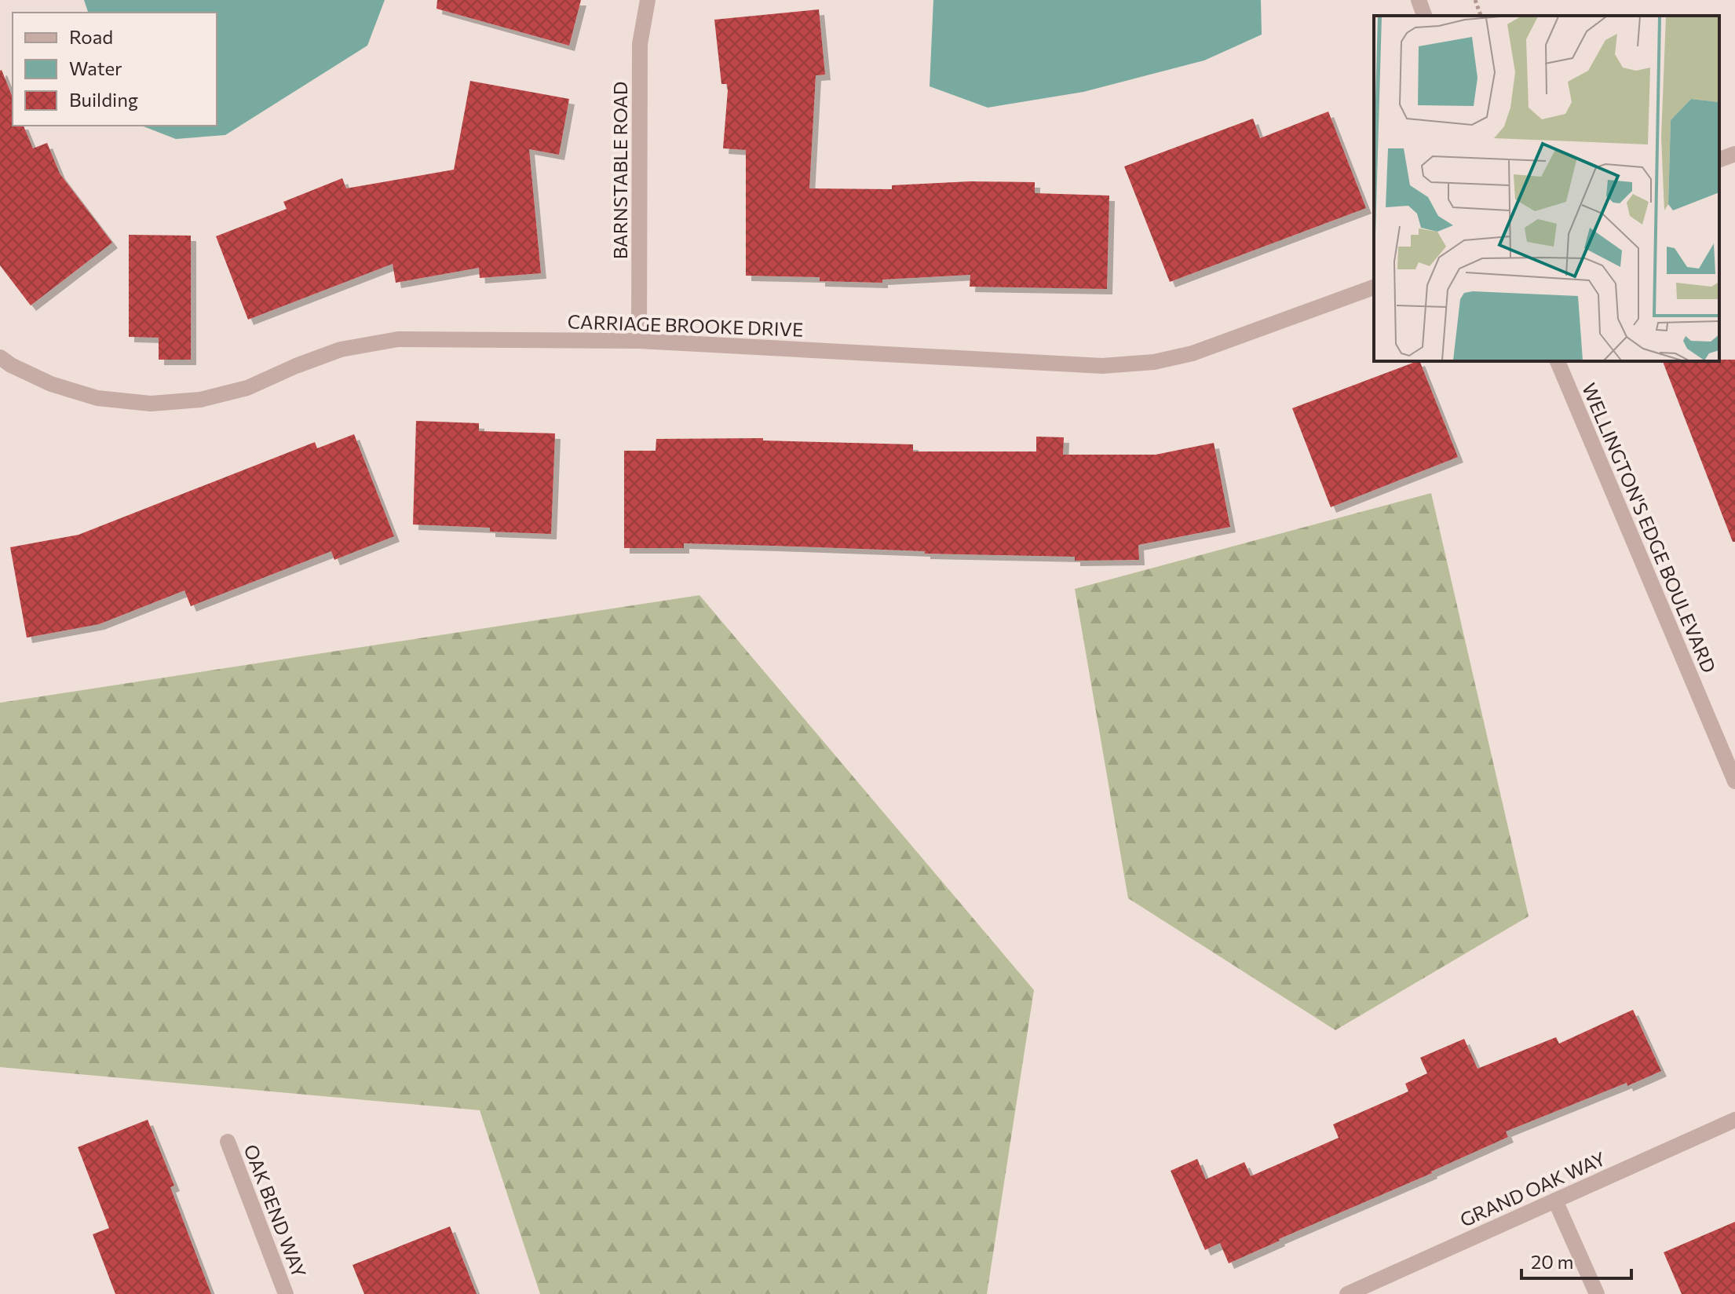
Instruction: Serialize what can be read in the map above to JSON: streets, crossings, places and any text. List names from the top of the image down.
{
  "streets": {
    "street": [
      "BARNSTABLE ROAD",
      "CARRIAGE BROOKE DRIVE",
      "WELLINGTON'S EDGE BOULEVARD",
      "GRAND OAK WAY",
      "OAK BEND WAY"
    ]
  },
  "crossings": [
    ["BARNSTABLE ROAD", "CARRIAGE BROOKE DRIVE"]
  ],
  "legend": ["Road", "Water", "Building"],
  "scale_bar": "20 m"
}
